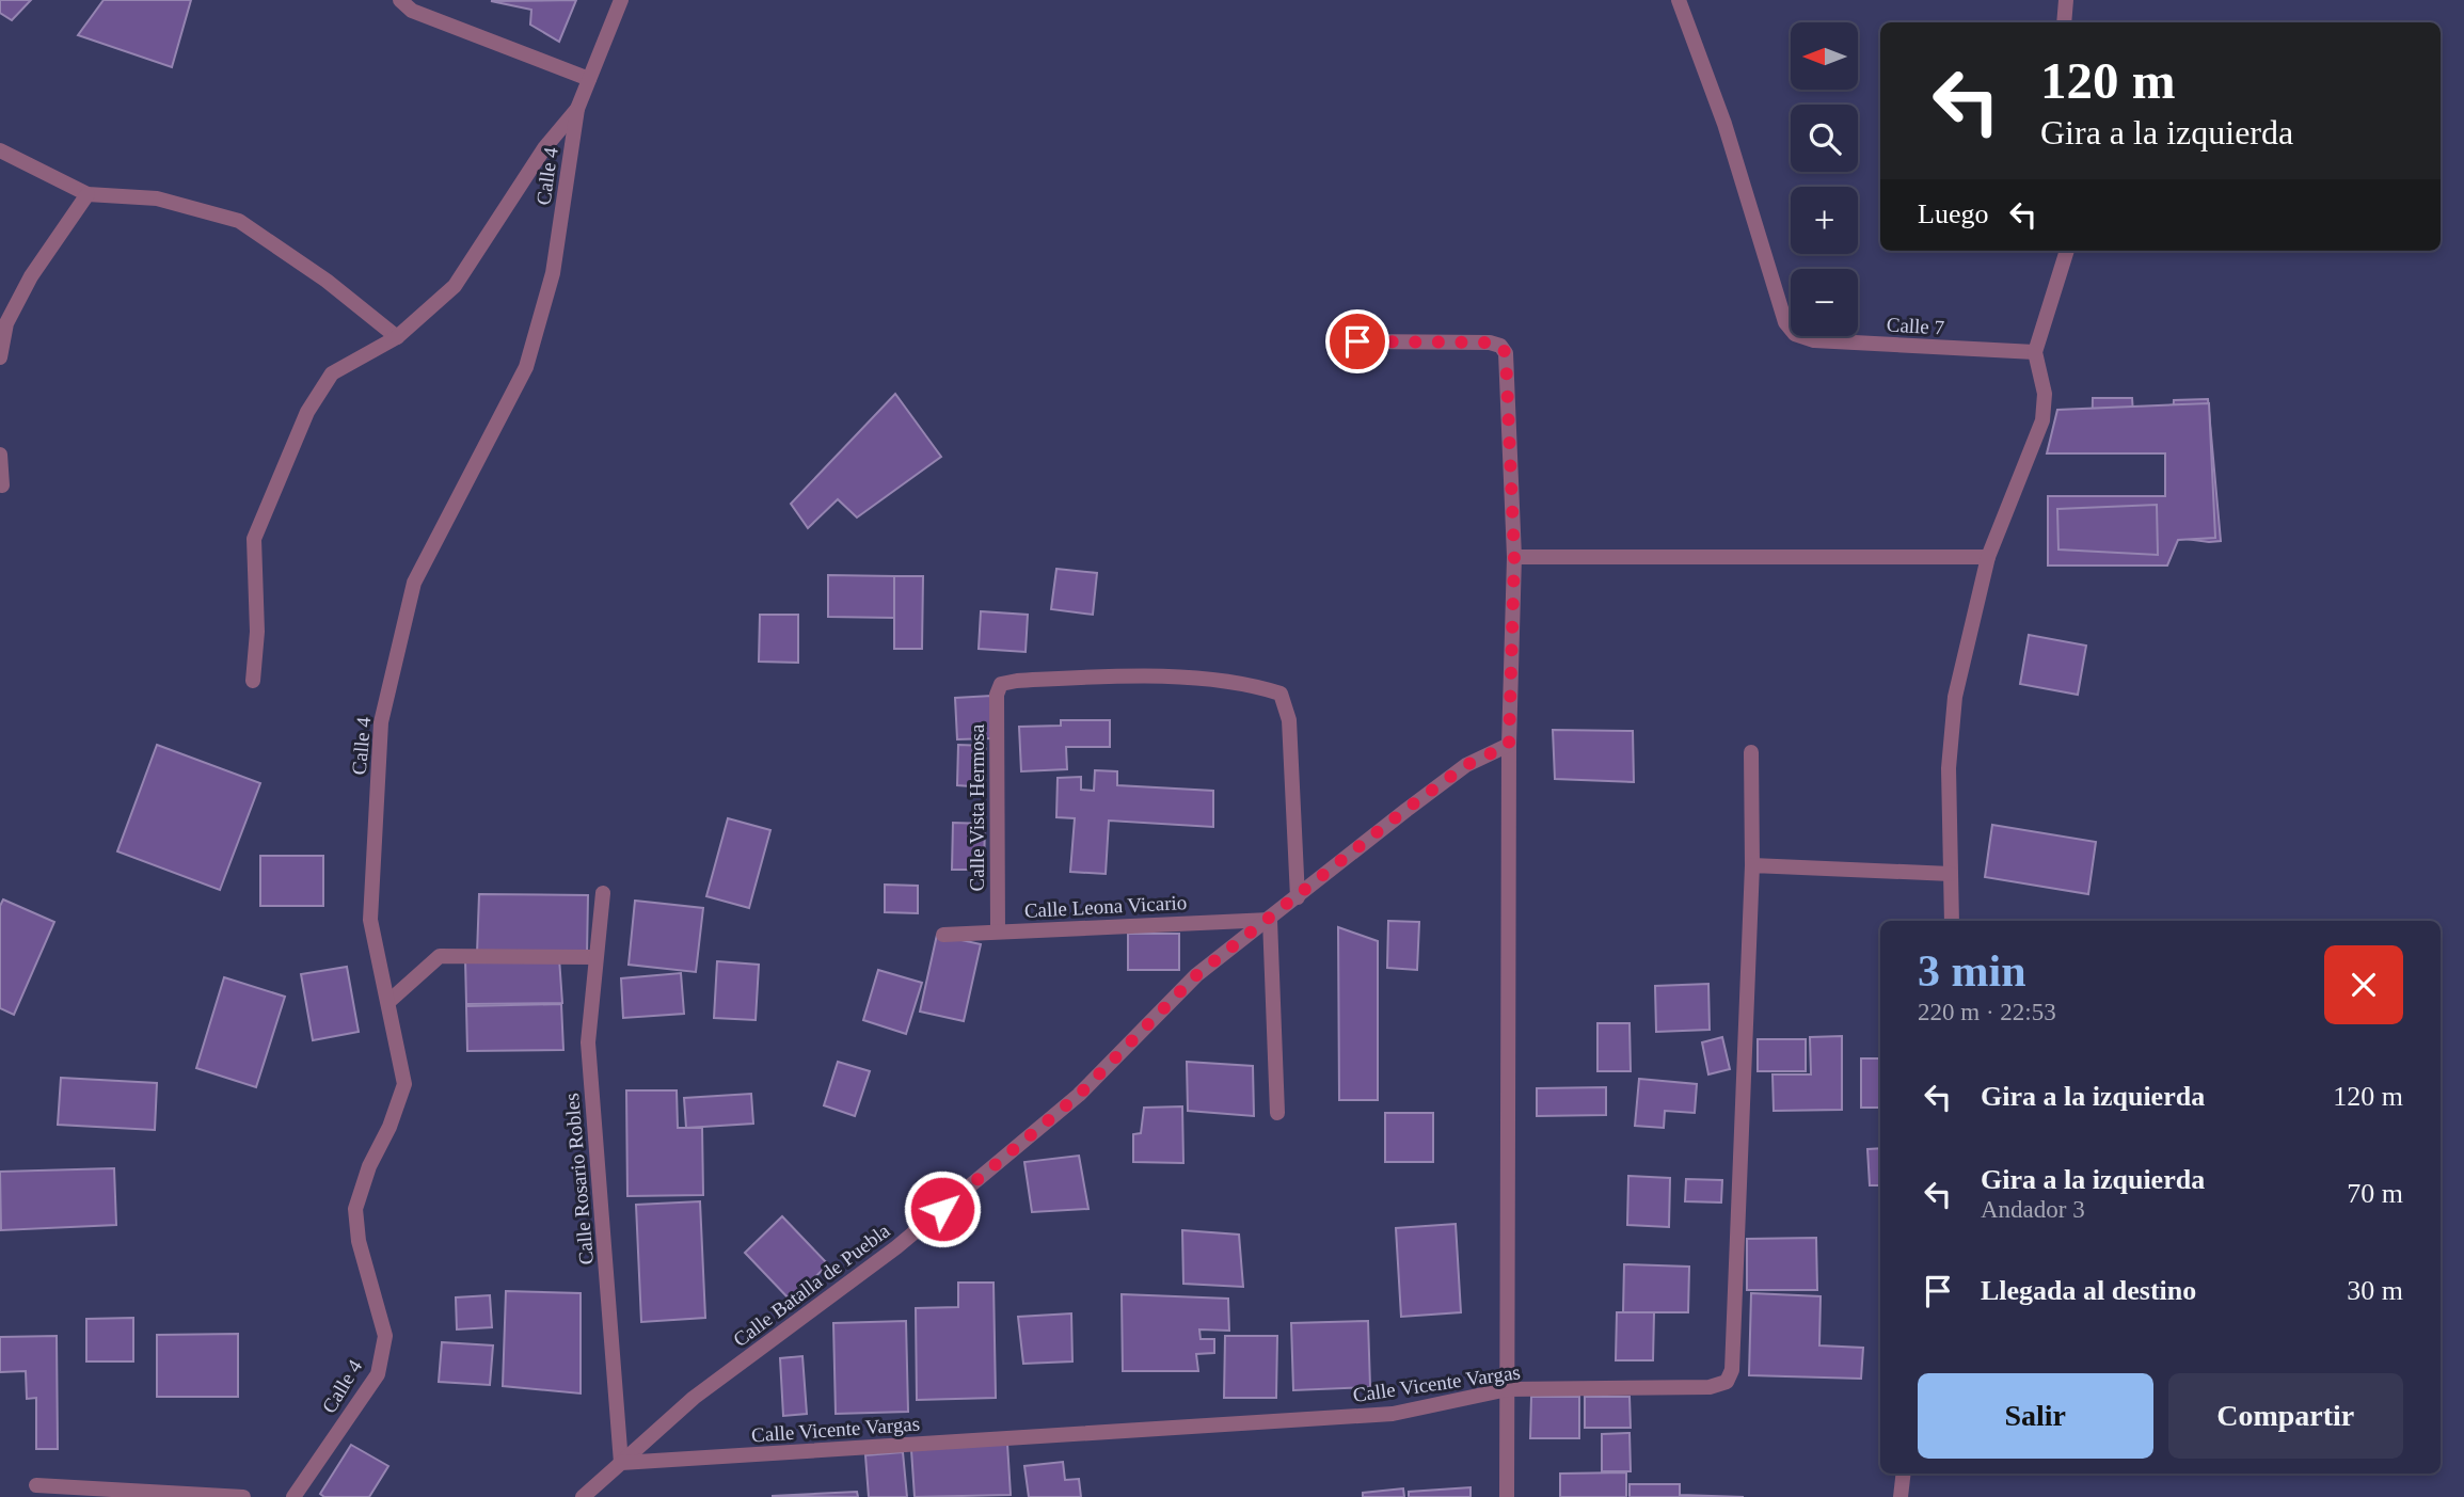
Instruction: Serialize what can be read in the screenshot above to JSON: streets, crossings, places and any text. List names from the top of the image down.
{
  "streets": {
    "street": [
      "Calle 4",
      "Calle 7",
      "Calle Vista Hermosa",
      "Calle Leona Vicario",
      "Calle Rosario Robles",
      "Calle Batalla de Puebla",
      "Calle Vicente Vargas"
    ]
  },
  "crossings": [
    ["Calle Vista Hermosa", "Calle Leona Vicario"],
    ["Calle Vista Hermosa", "Calle Batalla de Puebla"],
    ["Calle Leona Vicario", "Calle Batalla de Puebla"],
    ["Calle Rosario Robles", "Calle Batalla de Puebla"],
    ["Calle Rosario Robles", "Calle Vicente Vargas"],
    ["Calle Batalla de Puebla", "Calle Vicente Vargas"]
  ],
  "north": "left",
  "page": {
    "map_buttons": ["+", "−"],
    "turn": ["120 m", "Gira a la izquierda"],
    "then": "Luego",
    "heading": ["3 min", "220 m · 22:53"],
    "list": [
      {
        "name": "Gira a la izquierda",
        "value": "120 m"
      },
      {
        "name": "Gira a la izquierda",
        "note": "Andador 3",
        "value": "70 m"
      },
      {
        "name": "Llegada al destino",
        "value": "30 m"
      }
    ],
    "buttons": ["Salir", "Compartir"]
  }
}
